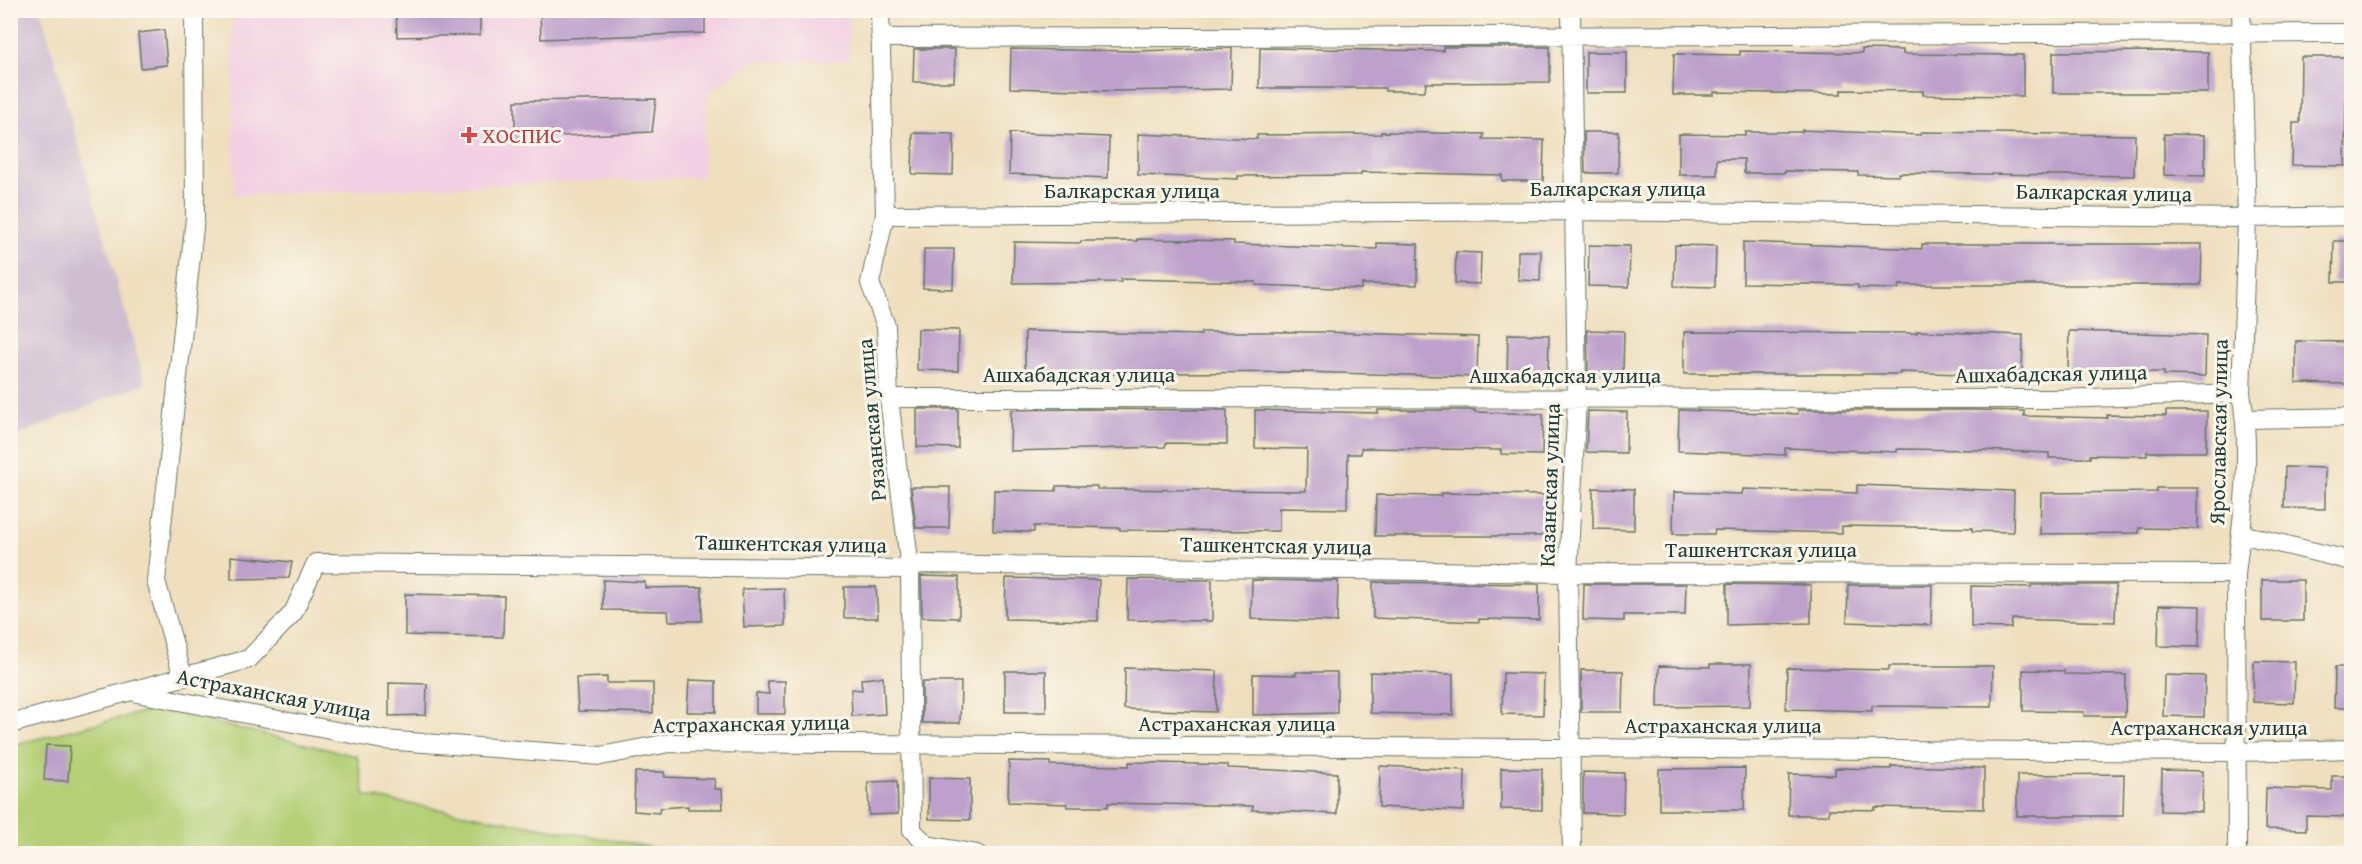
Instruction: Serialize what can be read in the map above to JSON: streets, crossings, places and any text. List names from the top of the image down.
{
  "streets": {
    "street": [
      "Балкарская улица",
      "Ашхабадская улица",
      "Рязанская улица",
      "Ярославская улица",
      "Казанская улица",
      "Ташкентская улица",
      "Астраханская улица"
    ]
  },
  "crossings": [
    ["Балкарская улица", "Рязанская улица"],
    ["Балкарская улица", "Ярославская улица"],
    ["Балкарская улица", "Казанская улица"],
    ["Ашхабадская улица", "Рязанская улица"],
    ["Ашхабадская улица", "Ярославская улица"],
    ["Ашхабадская улица", "Казанская улица"],
    ["Рязанская улица", "Ташкентская улица"],
    ["Рязанская улица", "Астраханская улица"],
    ["Ярославская улица", "Ташкентская улица"],
    ["Ярославская улица", "Астраханская улица"],
    ["Казанская улица", "Ташкентская улица"],
    ["Казанская улица", "Астраханская улица"]
  ],
  "places": {
    "health": ["ХОСПИС"]
  }
}
